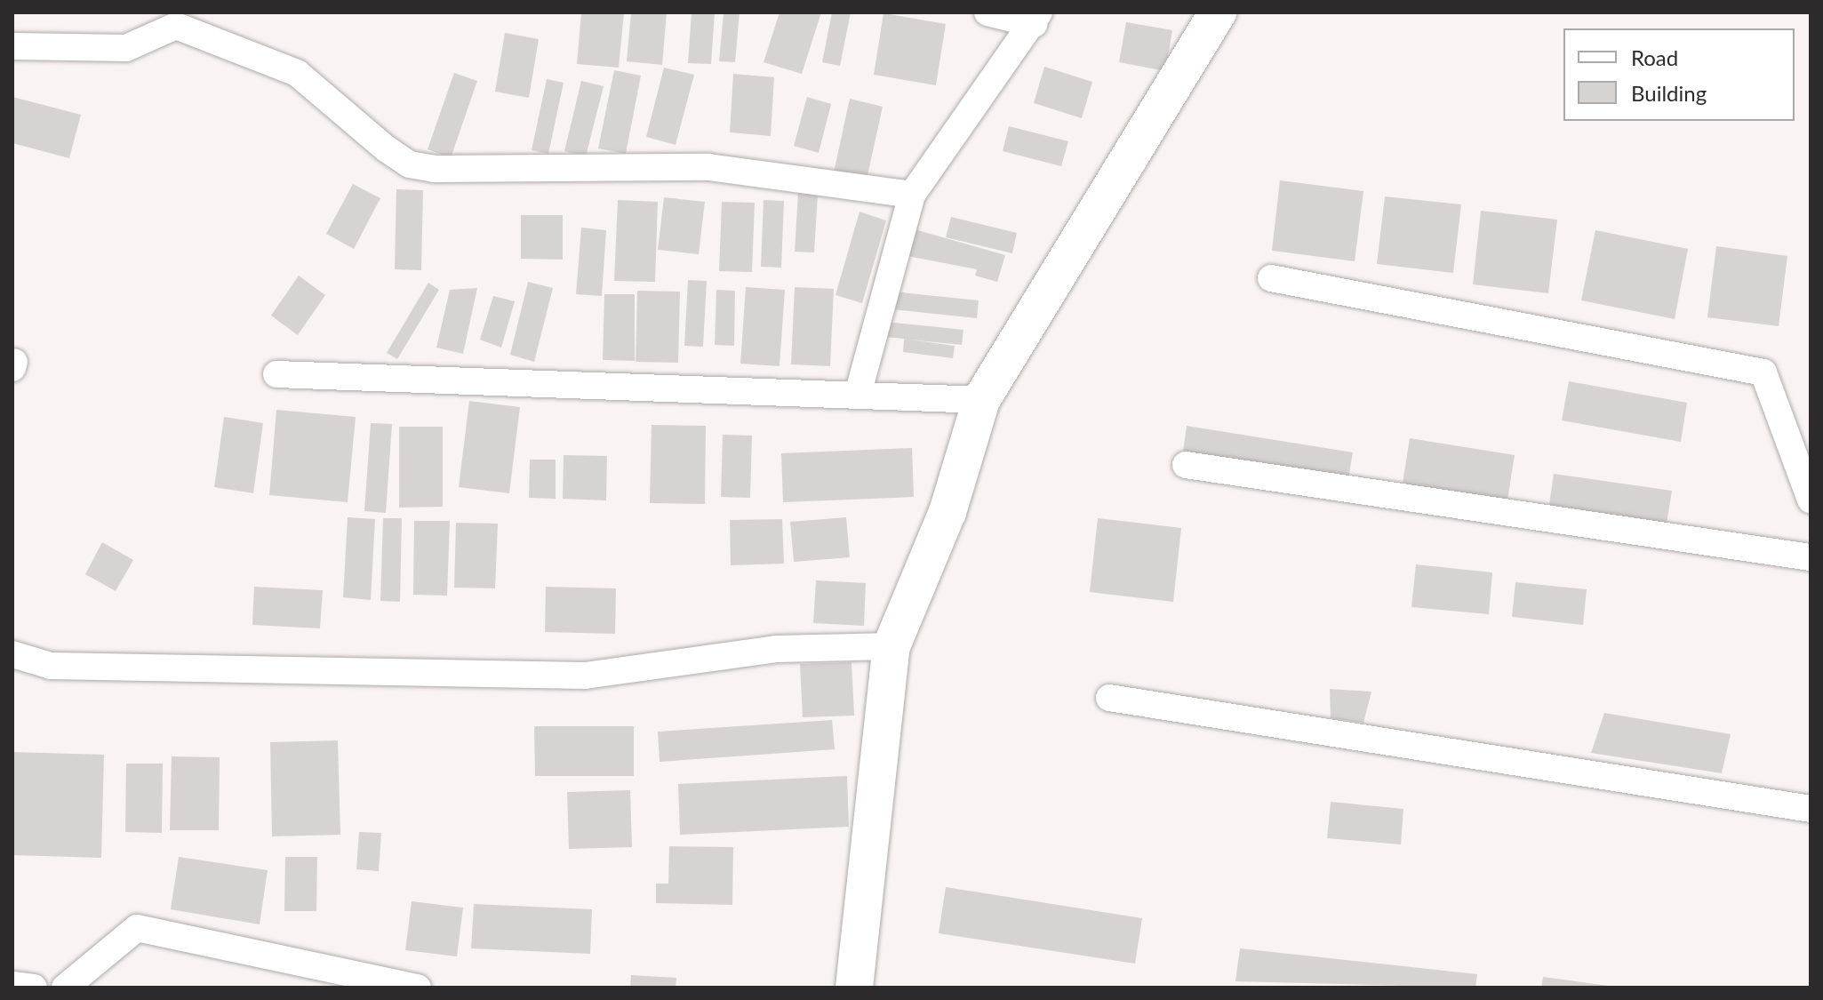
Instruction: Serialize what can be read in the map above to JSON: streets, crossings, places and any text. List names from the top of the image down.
{
  "legend": ["Road", "Building"]
}
